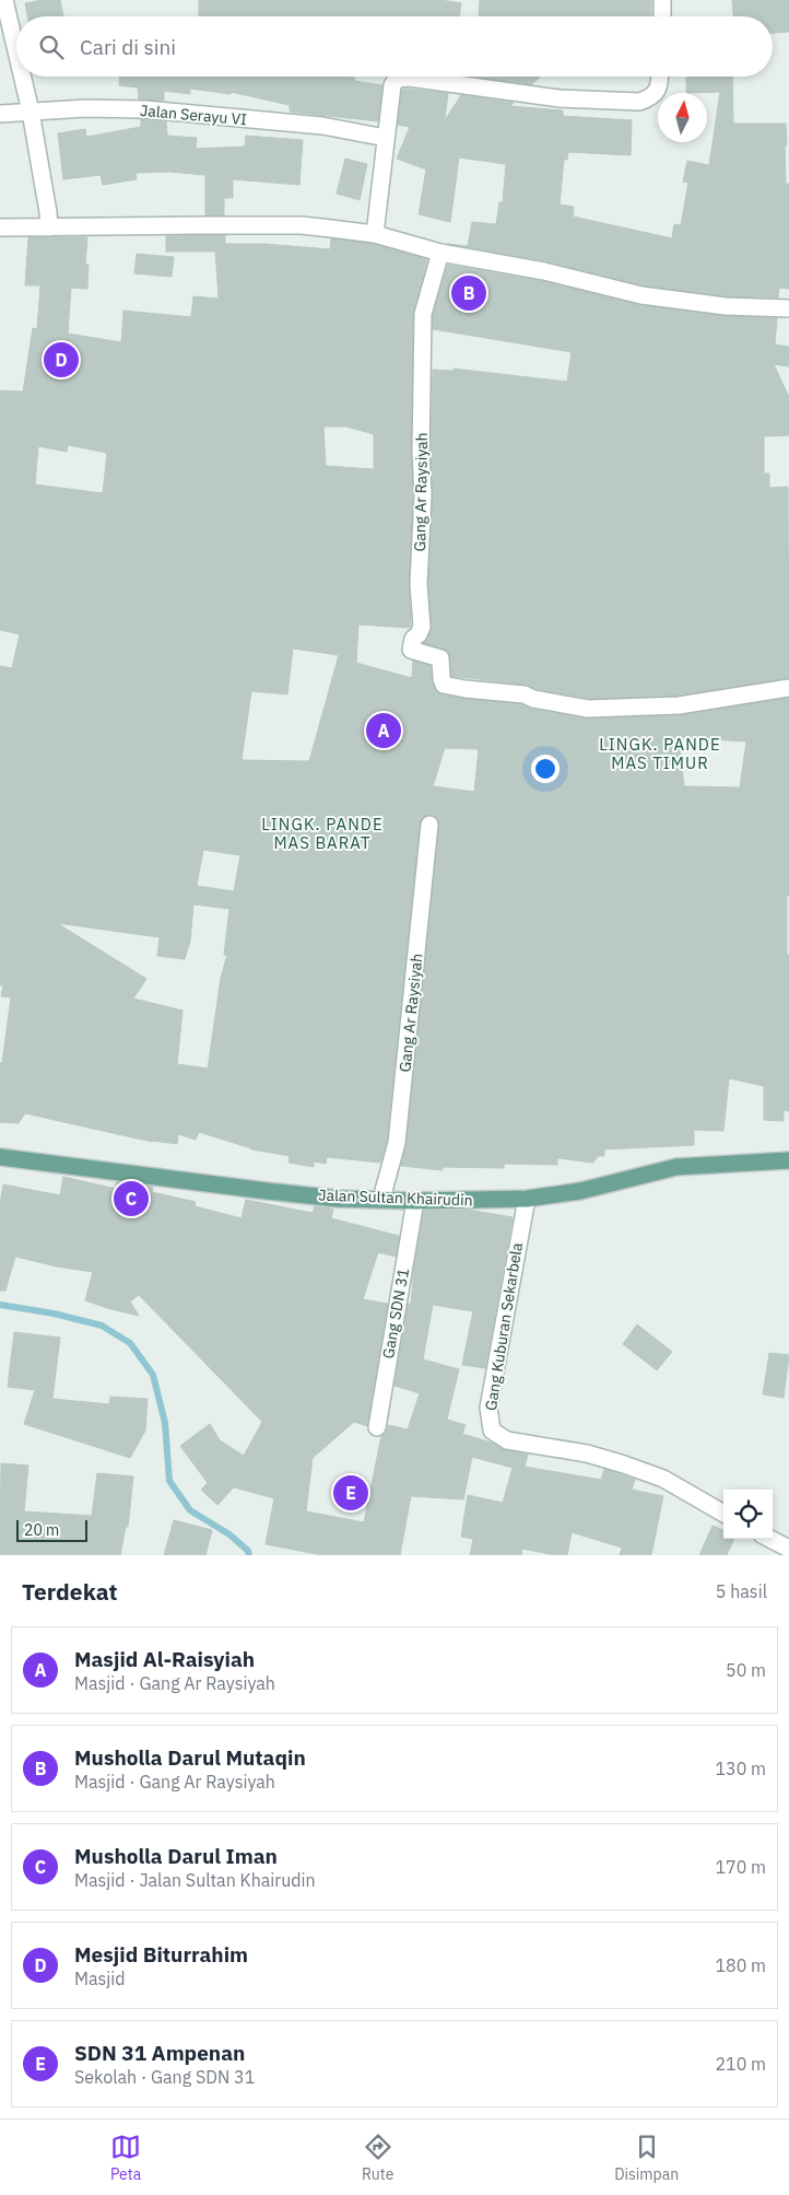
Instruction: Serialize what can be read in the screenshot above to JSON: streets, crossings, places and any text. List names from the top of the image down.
{
  "streets": {
    "main road": ["Jalan Sultan Khairudin"],
    "street": [
      "Jalan Serayu VI",
      "Gang Ar Raysiyah",
      "Gang SDN 31",
      "Gang Kuburan Sekarbela"
    ]
  },
  "crossings": [
    ["Gang Ar Raysiyah", "Jalan Sultan Khairudin"],
    ["Jalan Sultan Khairudin", "Gang SDN 31"],
    ["Jalan Sultan Khairudin", "Gang Kuburan Sekarbela"]
  ],
  "districts": ["LINGK. PANDE MAS TIMUR", "LINGK. PANDE MAS BARAT"],
  "scale_bar": "20 m",
  "north": "top",
  "page": {
    "search": "Cari di sini",
    "pins": [
      "B",
      "D",
      "A",
      "C",
      "E"
    ],
    "scale": "20 m",
    "heading": ["Terdekat", "5 hasil"],
    "list": [
      {
        "mark": "A",
        "name": "Masjid Al-Raisyiah",
        "note": "Masjid · Gang Ar Raysiyah",
        "value": "50 m"
      },
      {
        "mark": "B",
        "name": "Musholla Darul Mutaqin",
        "note": "Masjid · Gang Ar Raysiyah",
        "value": "130 m"
      },
      {
        "mark": "C",
        "name": "Musholla Darul Iman",
        "note": "Masjid · Jalan Sultan Khairudin",
        "value": "170 m"
      },
      {
        "mark": "D",
        "name": "Mesjid Biturrahim",
        "note": "Masjid",
        "value": "180 m"
      },
      {
        "mark": "E",
        "name": "SDN 31 Ampenan",
        "note": "Sekolah · Gang SDN 31",
        "value": "210 m"
      }
    ],
    "nav": ["Peta", "Rute", "Disimpan"]
  }
}
